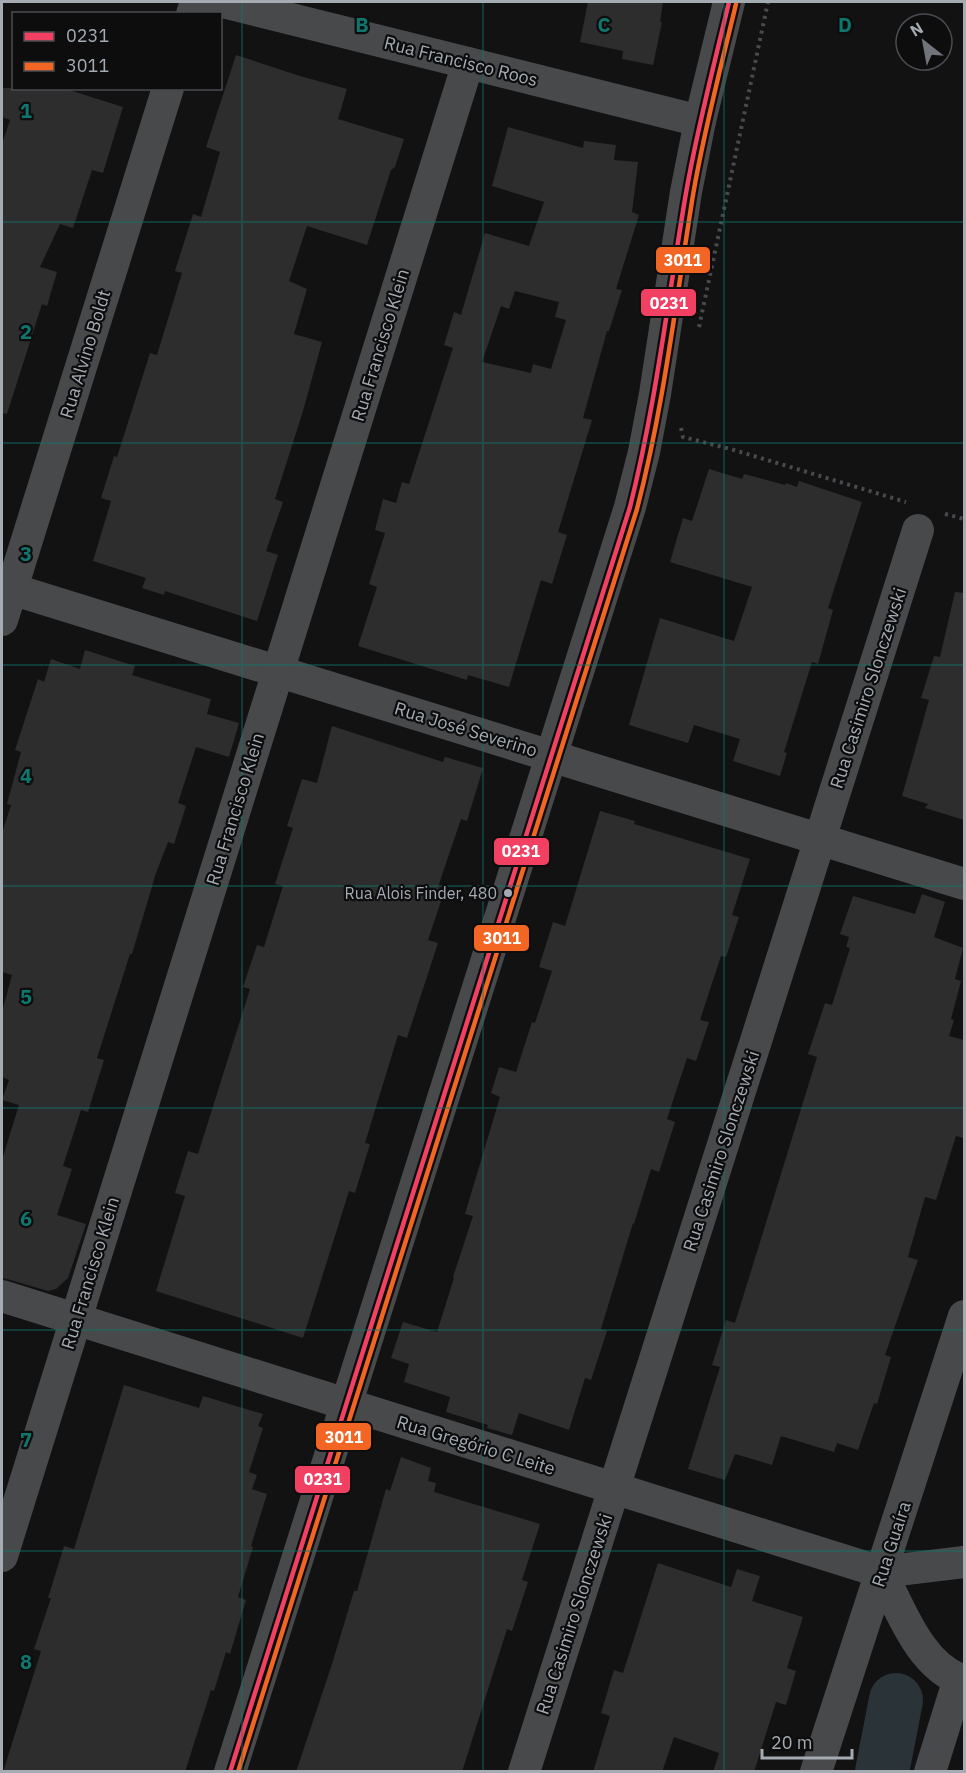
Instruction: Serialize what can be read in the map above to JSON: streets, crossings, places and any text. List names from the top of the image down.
{
  "streets": {
    "street": [
      "Rua Francisco Roos",
      "Rua Francisco Klein",
      "Rua Alvino Boldt",
      "Rua Casimiro Slonczewski",
      "Rua José Severino",
      "Rua Gregório C Leite",
      "Rua Guaíra"
    ]
  },
  "crossings": [
    ["Rua Francisco Roos", "Rua Francisco Klein"],
    ["Rua Francisco Klein", "Rua José Severino"],
    ["Rua Francisco Klein", "Rua Gregório C Leite"],
    ["Rua Alvino Boldt", "Rua José Severino"],
    ["Rua Casimiro Slonczewski", "Rua José Severino"],
    ["Rua Casimiro Slonczewski", "Rua Gregório C Leite"],
    ["Rua Gregório C Leite", "Rua Guaíra"]
  ],
  "places": ["Rua Alois Finder, 480"],
  "lines": ["transit line 0231", "transit line 3011"],
  "legend": ["0231", "3011"],
  "scale_bar": "20 m",
  "north": "top left",
  "grid": {
    "columns": ["B", "C", "D"],
    "rows": [
      "1",
      "2",
      "3",
      "4",
      "5",
      "6",
      "7",
      "8"
    ]
  }
}
